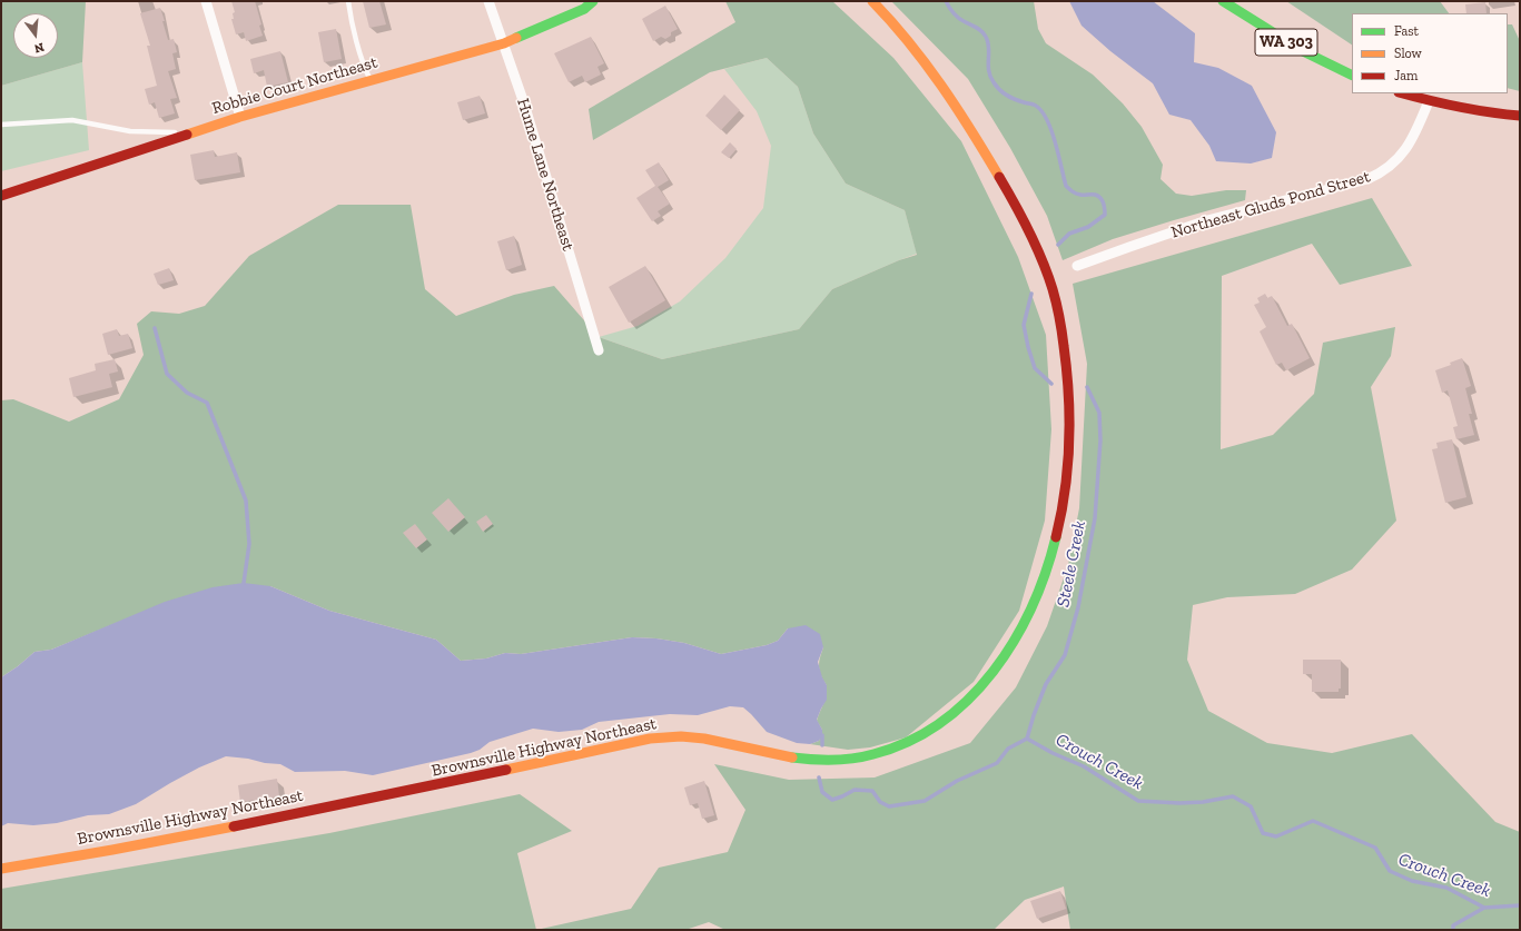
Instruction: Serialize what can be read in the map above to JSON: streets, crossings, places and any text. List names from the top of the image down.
{
  "streets": {
    "main road": ["WA 303", "Robbie Court Northeast", "Brownsville Highway Northeast"],
    "street": ["Hume Lane Northeast", "Northeast Gluds Pond Street"]
  },
  "crossings": [
    ["Robbie Court Northeast", "Hume Lane Northeast"]
  ],
  "water": ["Steele Creek", "Crouch Creek"],
  "legend": ["Fast", "Slow", "Jam"],
  "north": "bottom"
}
